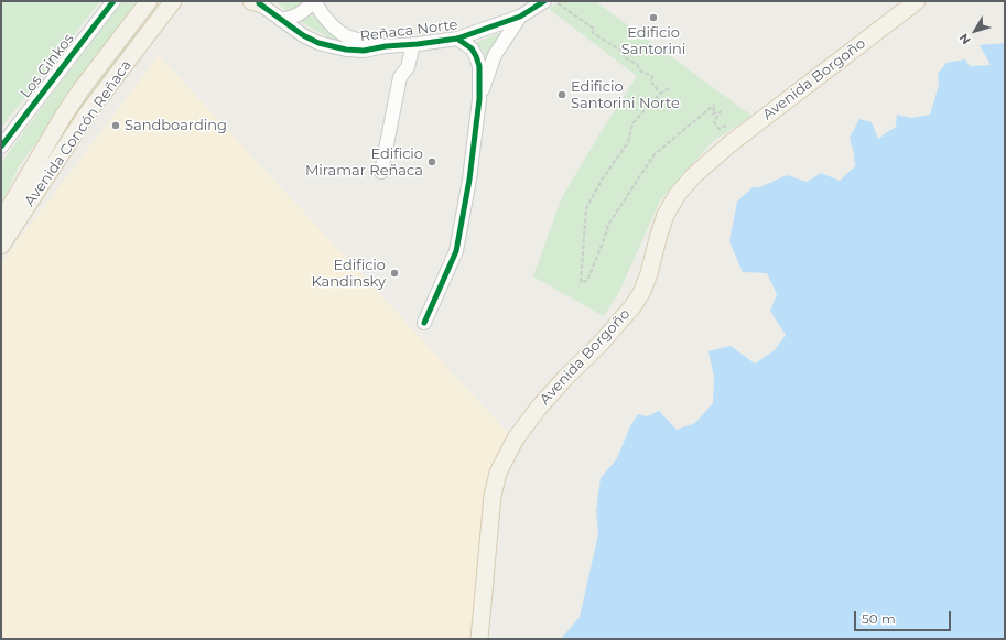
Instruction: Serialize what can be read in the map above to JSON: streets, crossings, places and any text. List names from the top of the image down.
{
  "streets": {
    "main road": ["Avenida Borgoño", "Avenida Concón Reñaca"],
    "street": ["Reñaca Norte", "Los Ginkos"]
  },
  "places": [
    "Edificio Santorini",
    "Edificio Santorini Norte",
    "Sandboarding",
    "Edificio Miramar Reñaca",
    "Edificio Kandinsky"
  ],
  "scale_bar": "50 m",
  "north": "bottom left"
}
